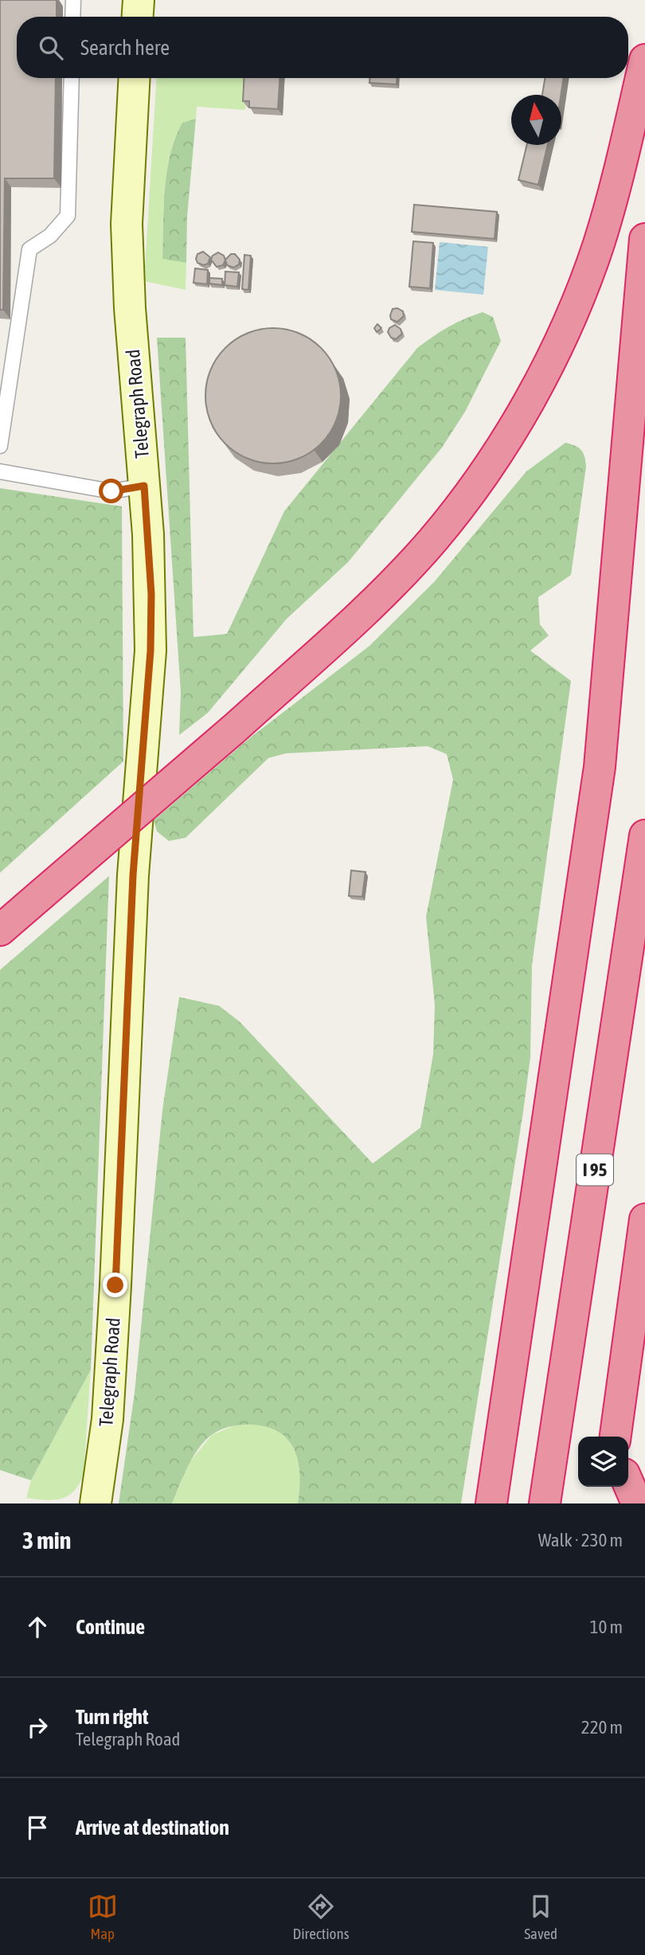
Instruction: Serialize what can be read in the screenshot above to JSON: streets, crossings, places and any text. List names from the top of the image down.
{
  "streets": {
    "highway": ["I 95"],
    "street": ["Telegraph Road"]
  },
  "north": "top",
  "page": {
    "search": "Search here",
    "heading": ["3 min", "Walk · 230 m"],
    "list": [
      ["Continue", "10 m"],
      ["Turn right", "Telegraph Road", "220 m"],
      "Arrive at destination"
    ],
    "nav": ["Map", "Directions", "Saved"]
  }
}
